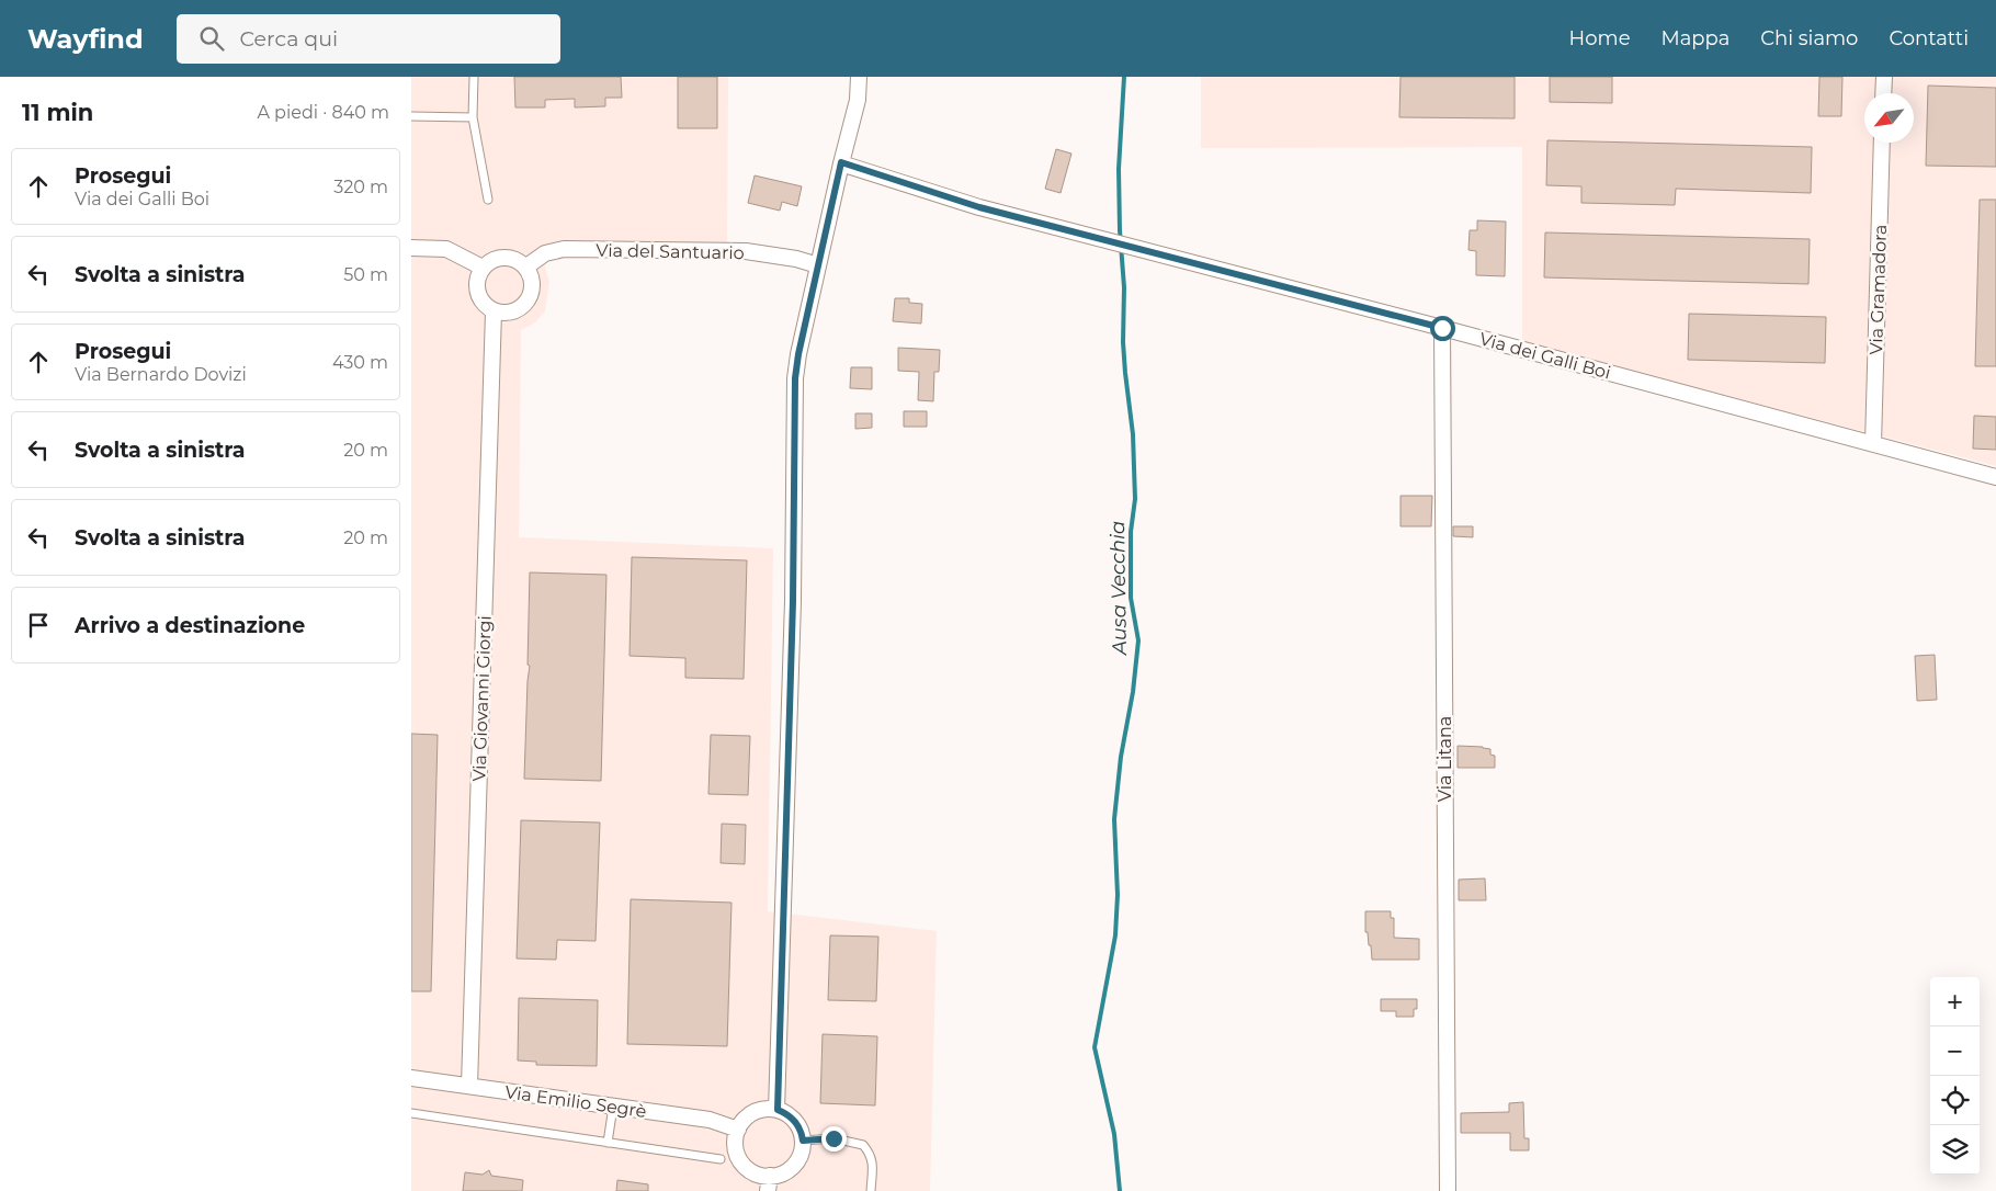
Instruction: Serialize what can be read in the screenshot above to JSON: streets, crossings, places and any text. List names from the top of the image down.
{
  "streets": {
    "street": [
      "Via del Santuario",
      "Via Gramadora",
      "Via dei Galli Boi",
      "Via Giovanni Giorgi",
      "Via Litana",
      "Via Emilio Segrè"
    ]
  },
  "crossings": [
    ["Via del Santuario", "Via Giovanni Giorgi"],
    ["Via Gramadora", "Via dei Galli Boi"],
    ["Via dei Galli Boi", "Via Litana"],
    ["Via Giovanni Giorgi", "Via Emilio Segrè"]
  ],
  "water": ["Ausa Vecchia"],
  "north": "bottom left",
  "page": {
    "header": "Wayfind",
    "search": "Cerca qui",
    "nav": [
      "Home",
      "Mappa",
      "Chi siamo",
      "Contatti"
    ],
    "heading": ["11 min", "A piedi · 840 m"],
    "list": [
      ["Prosegui", "Via dei Galli Boi", "320 m"],
      ["Svolta a sinistra", "50 m"],
      ["Prosegui", "Via Bernardo Dovizi", "430 m"],
      ["Svolta a sinistra", "20 m"],
      ["Svolta a sinistra", "20 m"],
      "Arrivo a destinazione"
    ],
    "map_buttons": ["+", "−"]
  }
}
